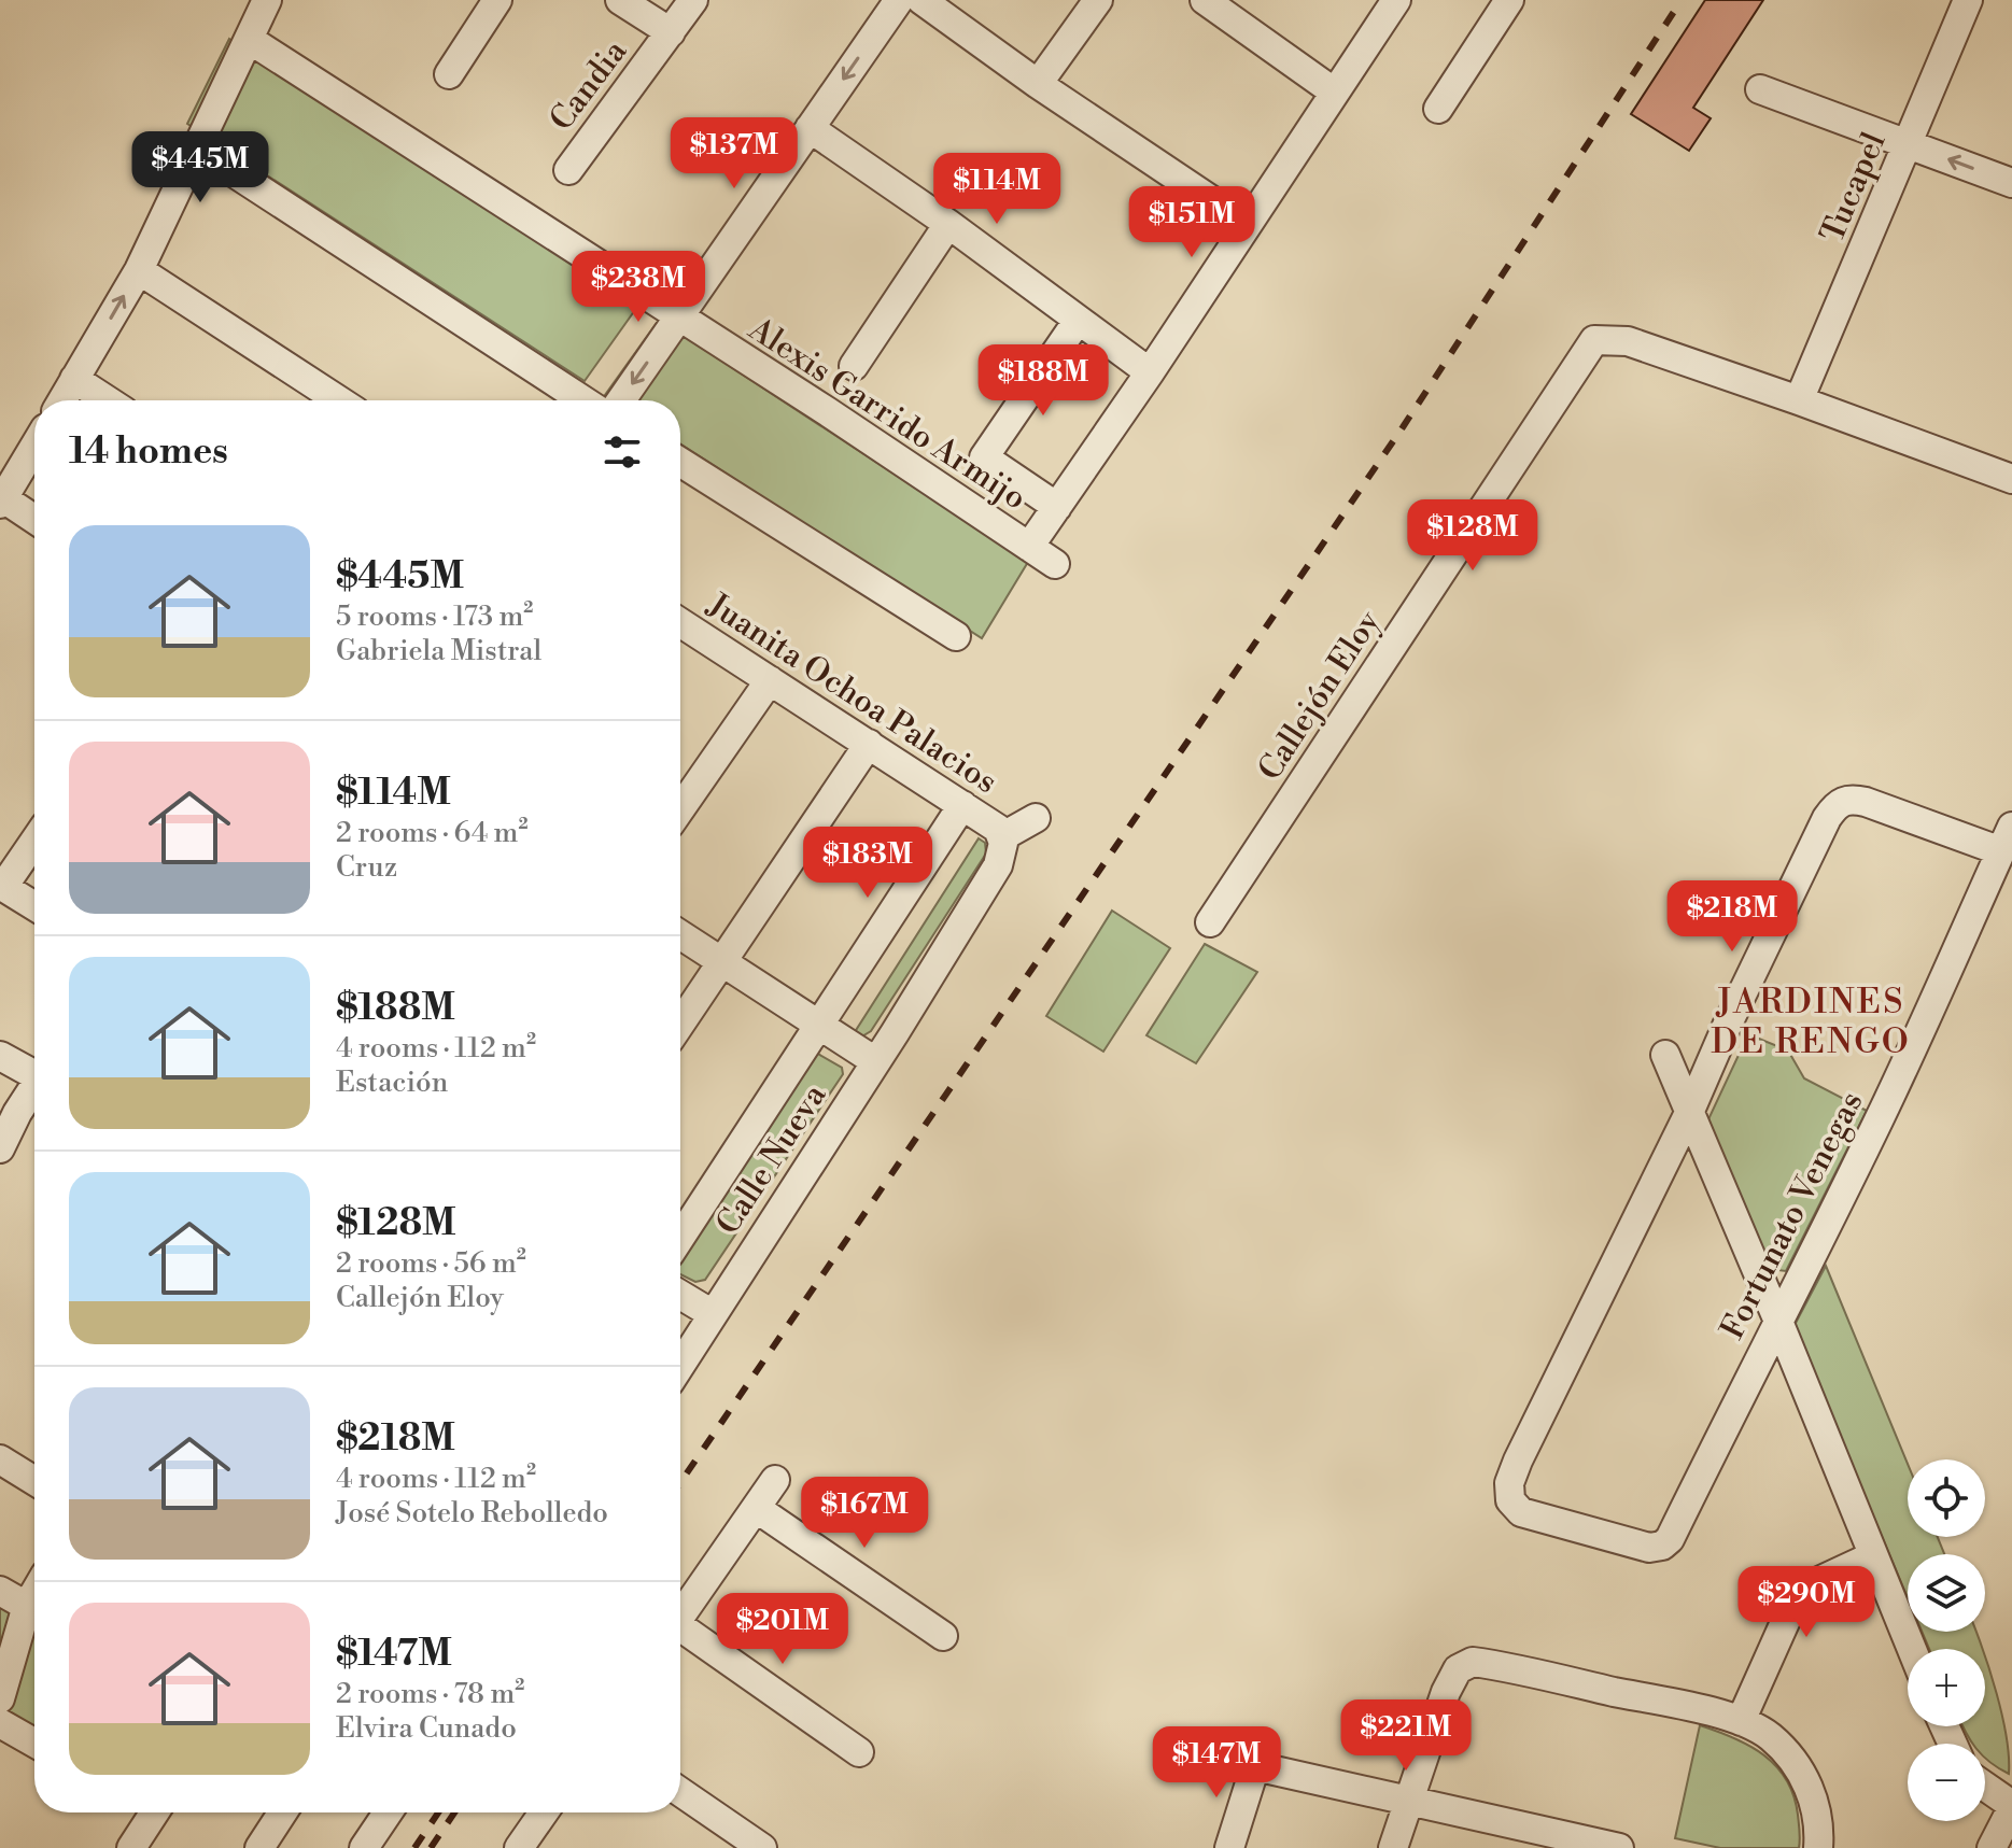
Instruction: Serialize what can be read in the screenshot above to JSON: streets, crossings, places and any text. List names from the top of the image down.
{
  "streets": {
    "street": [
      "Candia",
      "Tucapel",
      "Alexis Garrido Armijo",
      "Juanita Ochoa Palacios",
      "Callejón Eloy",
      "Calle Nueva",
      "Fortunato Venegas"
    ]
  },
  "crossings": [
    ["Tucapel", "Callejón Eloy"],
    ["Juanita Ochoa Palacios", "Calle Nueva"]
  ],
  "districts": ["JARDINES DE RENGO"],
  "page": {
    "price": [
      "$137M",
      "$445M",
      "$114M",
      "$151M",
      "$238M",
      "$188M",
      "$128M",
      "$183M",
      "$218M",
      "$167M",
      "$290M",
      "$201M",
      "$221M",
      "$147M"
    ],
    "heading": "14 homes",
    "list": [
      {
        "name": "$445M",
        "note": "5 rooms · 173 m² · Gabriela Mistral"
      },
      {
        "name": "$114M",
        "note": "2 rooms · 64 m² · Cruz"
      },
      {
        "name": "$188M",
        "note": "4 rooms · 112 m² · Estación"
      },
      {
        "name": "$128M",
        "note": "2 rooms · 56 m² · Callejón Eloy"
      },
      {
        "name": "$218M",
        "note": "4 rooms · 112 m² · José Sotelo Rebolledo"
      },
      {
        "name": "$147M",
        "note": "2 rooms · 78 m² · Elvira Cunado"
      }
    ],
    "map_buttons": ["+", "−"]
  }
}
